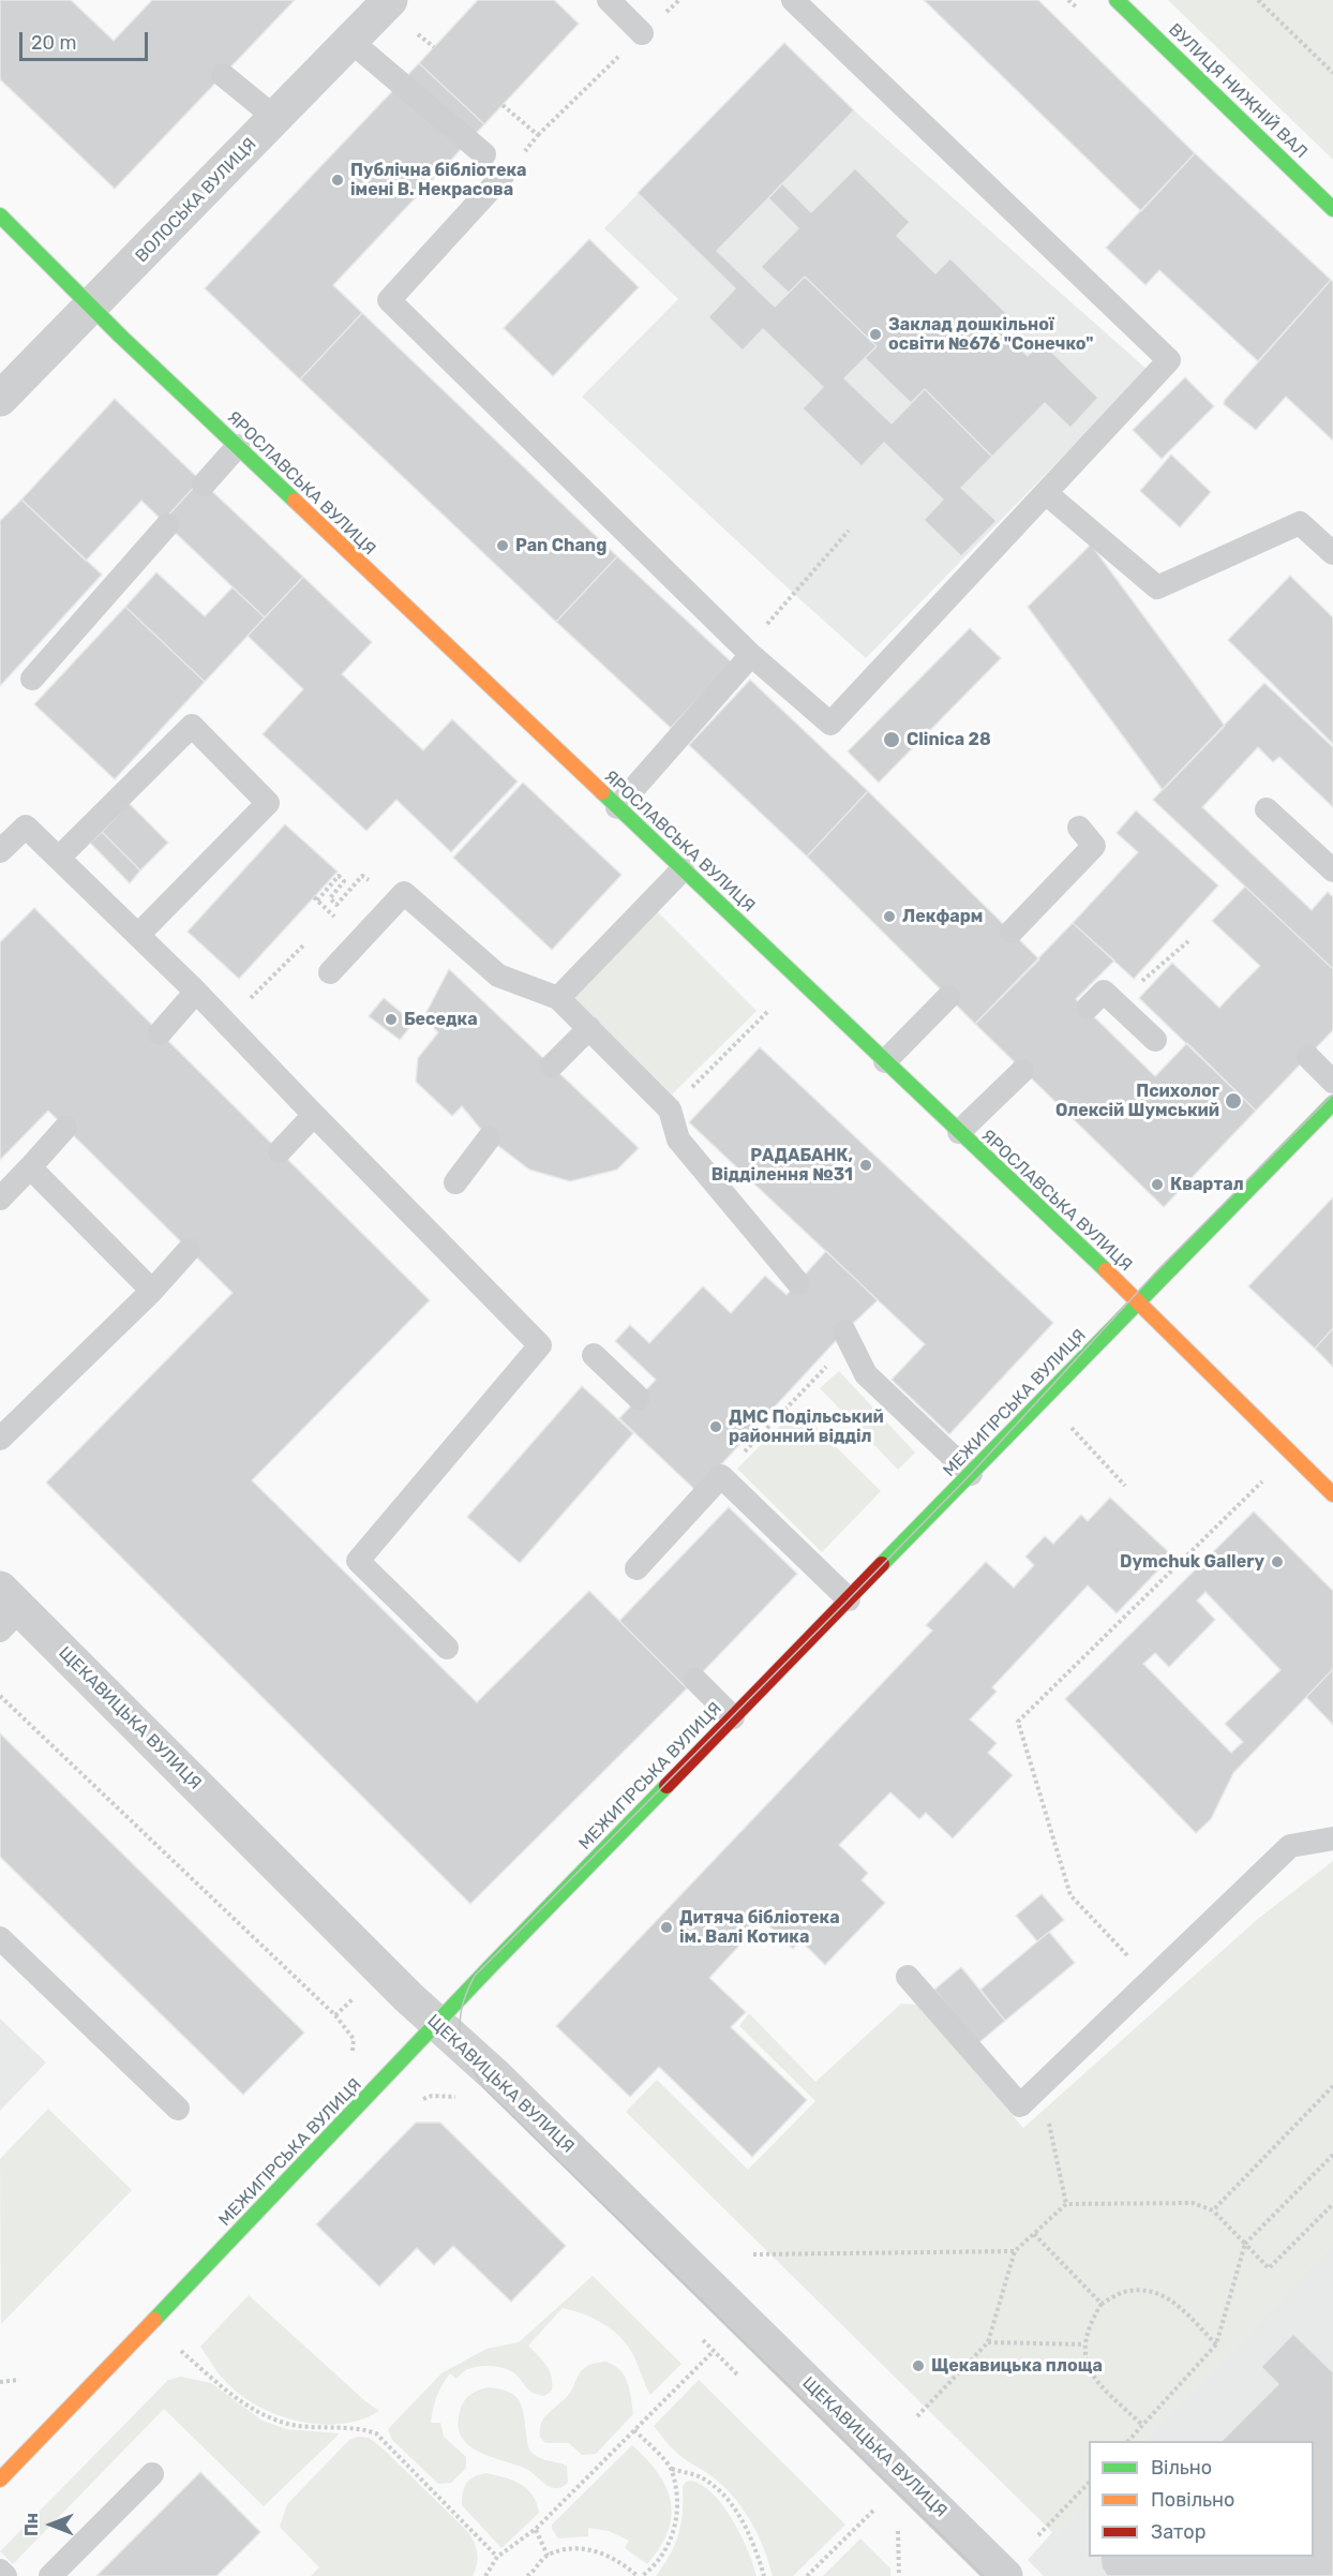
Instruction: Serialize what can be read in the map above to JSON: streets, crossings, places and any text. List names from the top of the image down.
{
  "streets": {
    "street": [
      "ВУЛИЦЯ НИЖНІЙ ВАЛ",
      "ВОЛОСЬКА ВУЛИЦЯ",
      "ЯРОСЛАВСЬКА ВУЛИЦЯ",
      "МЕЖИГІРСЬКА ВУЛИЦЯ",
      "ЩЕКАВИЦЬКА ВУЛИЦЯ"
    ]
  },
  "crossings": [
    ["ВОЛОСЬКА ВУЛИЦЯ", "ЯРОСЛАВСЬКА ВУЛИЦЯ"],
    ["ЯРОСЛАВСЬКА ВУЛИЦЯ", "МЕЖИГІРСЬКА ВУЛИЦЯ"],
    ["МЕЖИГІРСЬКА ВУЛИЦЯ", "ЩЕКАВИЦЬКА ВУЛИЦЯ"]
  ],
  "places": [
    "Публічна бібліотека імені В. Некрасова",
    "Заклад дошкільної освіти №676 \"Сонечко\"",
    "Pan Chang",
    "Clinica 28",
    "Лекфарм",
    "Беседка",
    "Психолог Олексій Шумський",
    "РАДАБАНК, Відділення №31",
    "Квартал",
    "ДМС Подільський районний відділ",
    "Dymchuk Gallery",
    "Дитяча бібліотека ім. Валі Котика",
    "Щекавицька площа"
  ],
  "legend": ["Вільно", "Повільно", "Затор"],
  "scale_bar": "20 m",
  "north": "left"
}
